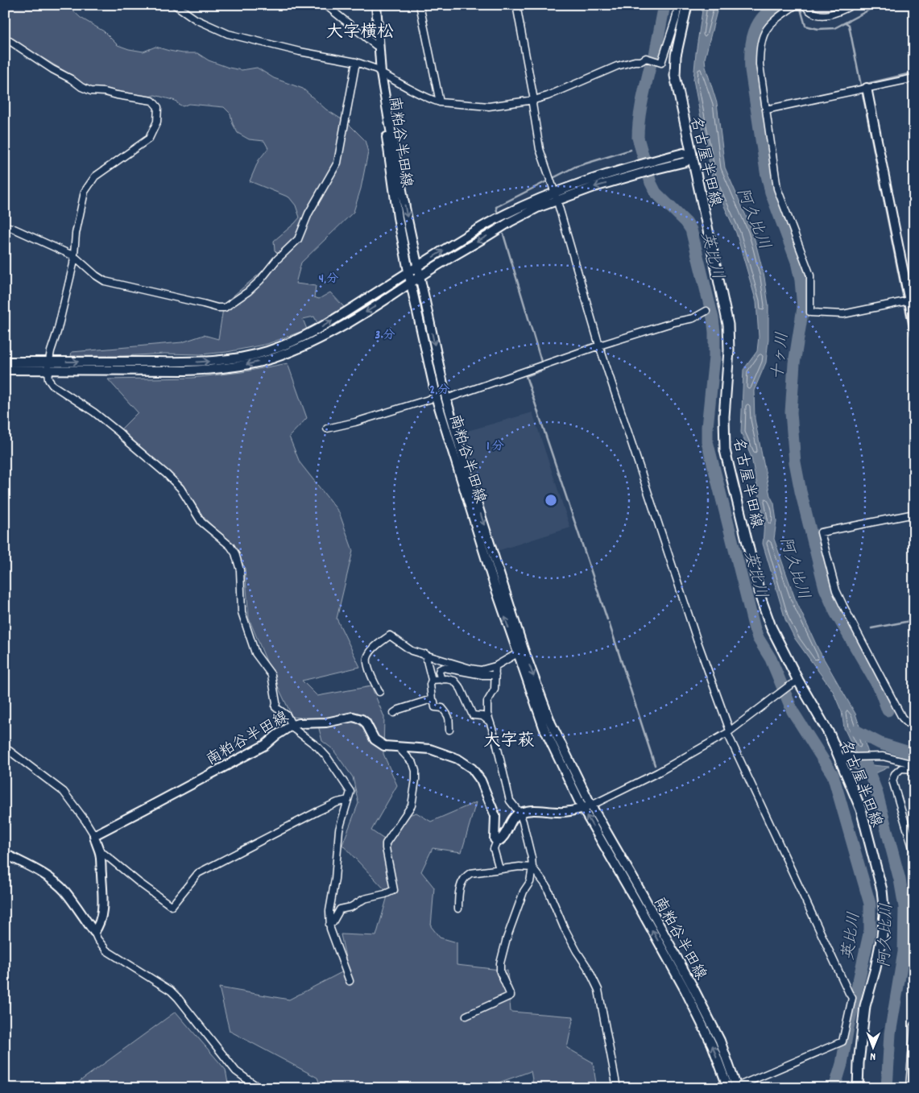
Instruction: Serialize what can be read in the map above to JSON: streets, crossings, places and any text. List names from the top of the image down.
{
  "streets": {
    "main road": ["南粕谷半田線", "名古屋半田線"]
  },
  "districts": ["大字横松", "大字萩"],
  "water": ["阿久比川", "英比川", "十ヶ川"],
  "north": "bottom",
  "rings": [
    "4 分",
    "3 分",
    "2 分",
    "1 分"
  ]
}
